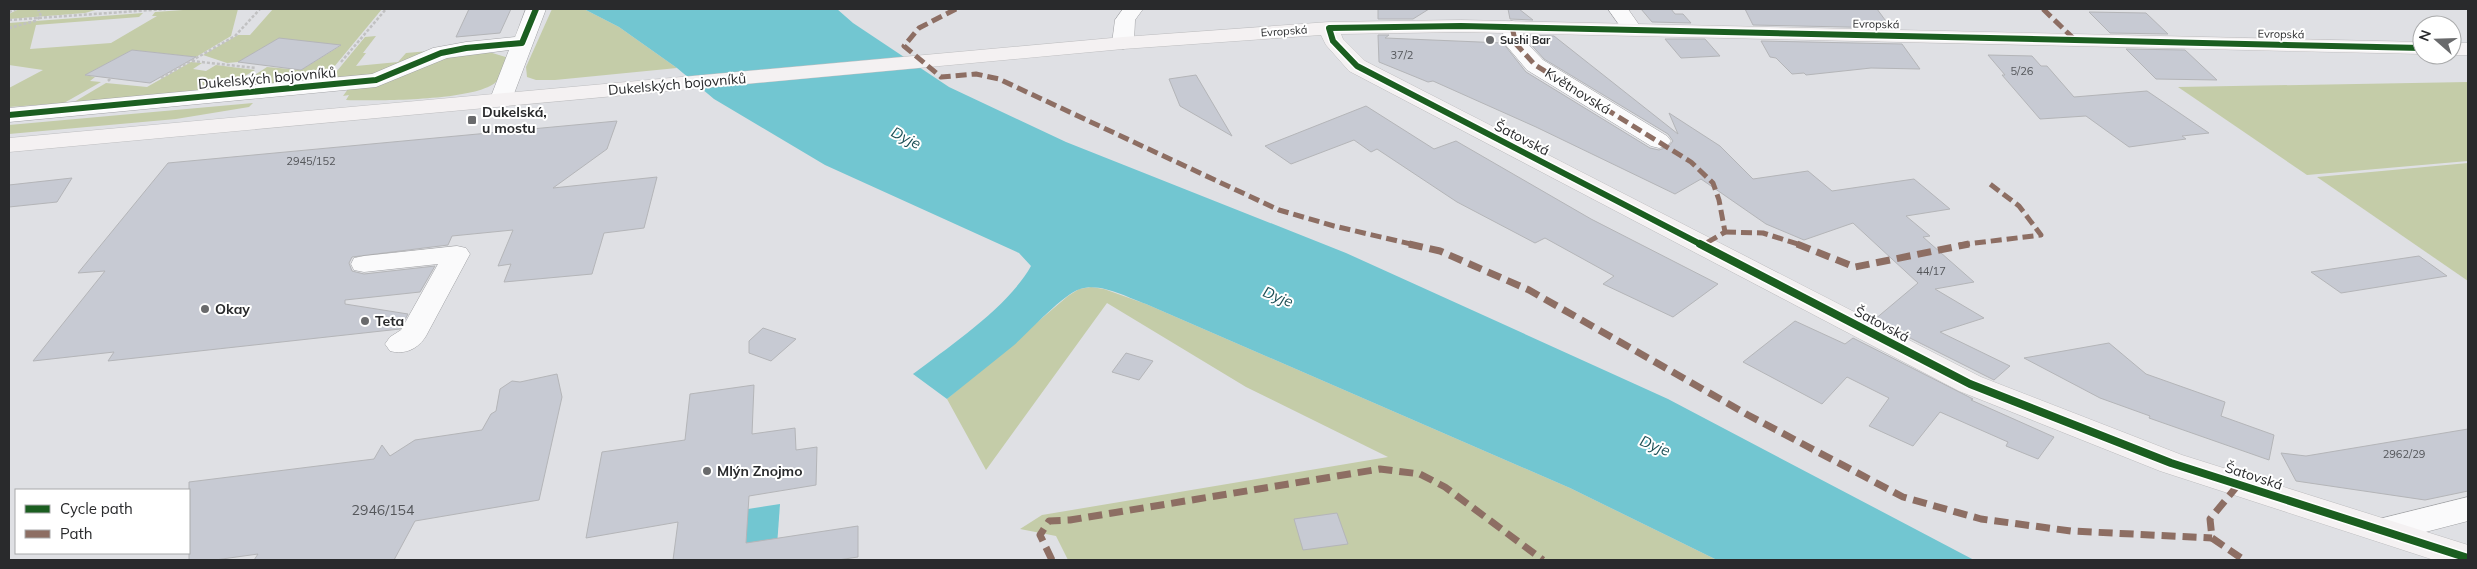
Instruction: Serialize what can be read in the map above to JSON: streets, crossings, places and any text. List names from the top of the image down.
{
  "streets": {
    "main road": ["Evropská", "Dukelských bojovníků", "Šatovská"],
    "street": ["Květnovská"]
  },
  "crossings": [
    ["Evropská", "Dukelských bojovníků"],
    ["Evropská", "Květnovská"],
    ["Evropská", "Šatovská"]
  ],
  "water": ["Dyje"],
  "places": {
    "other": [
      "Sushi Bar",
      "Okay",
      "Teta",
      "Mlýn Znojmo"
    ],
    "transit": ["Dukelská, u mostu"]
  },
  "house_numbers": [
    "37/2",
    "5/26",
    "2945/152",
    "44/17",
    "2962/29",
    "2946/154"
  ],
  "legend": ["Cycle path", "Path"],
  "north": "left"
}
